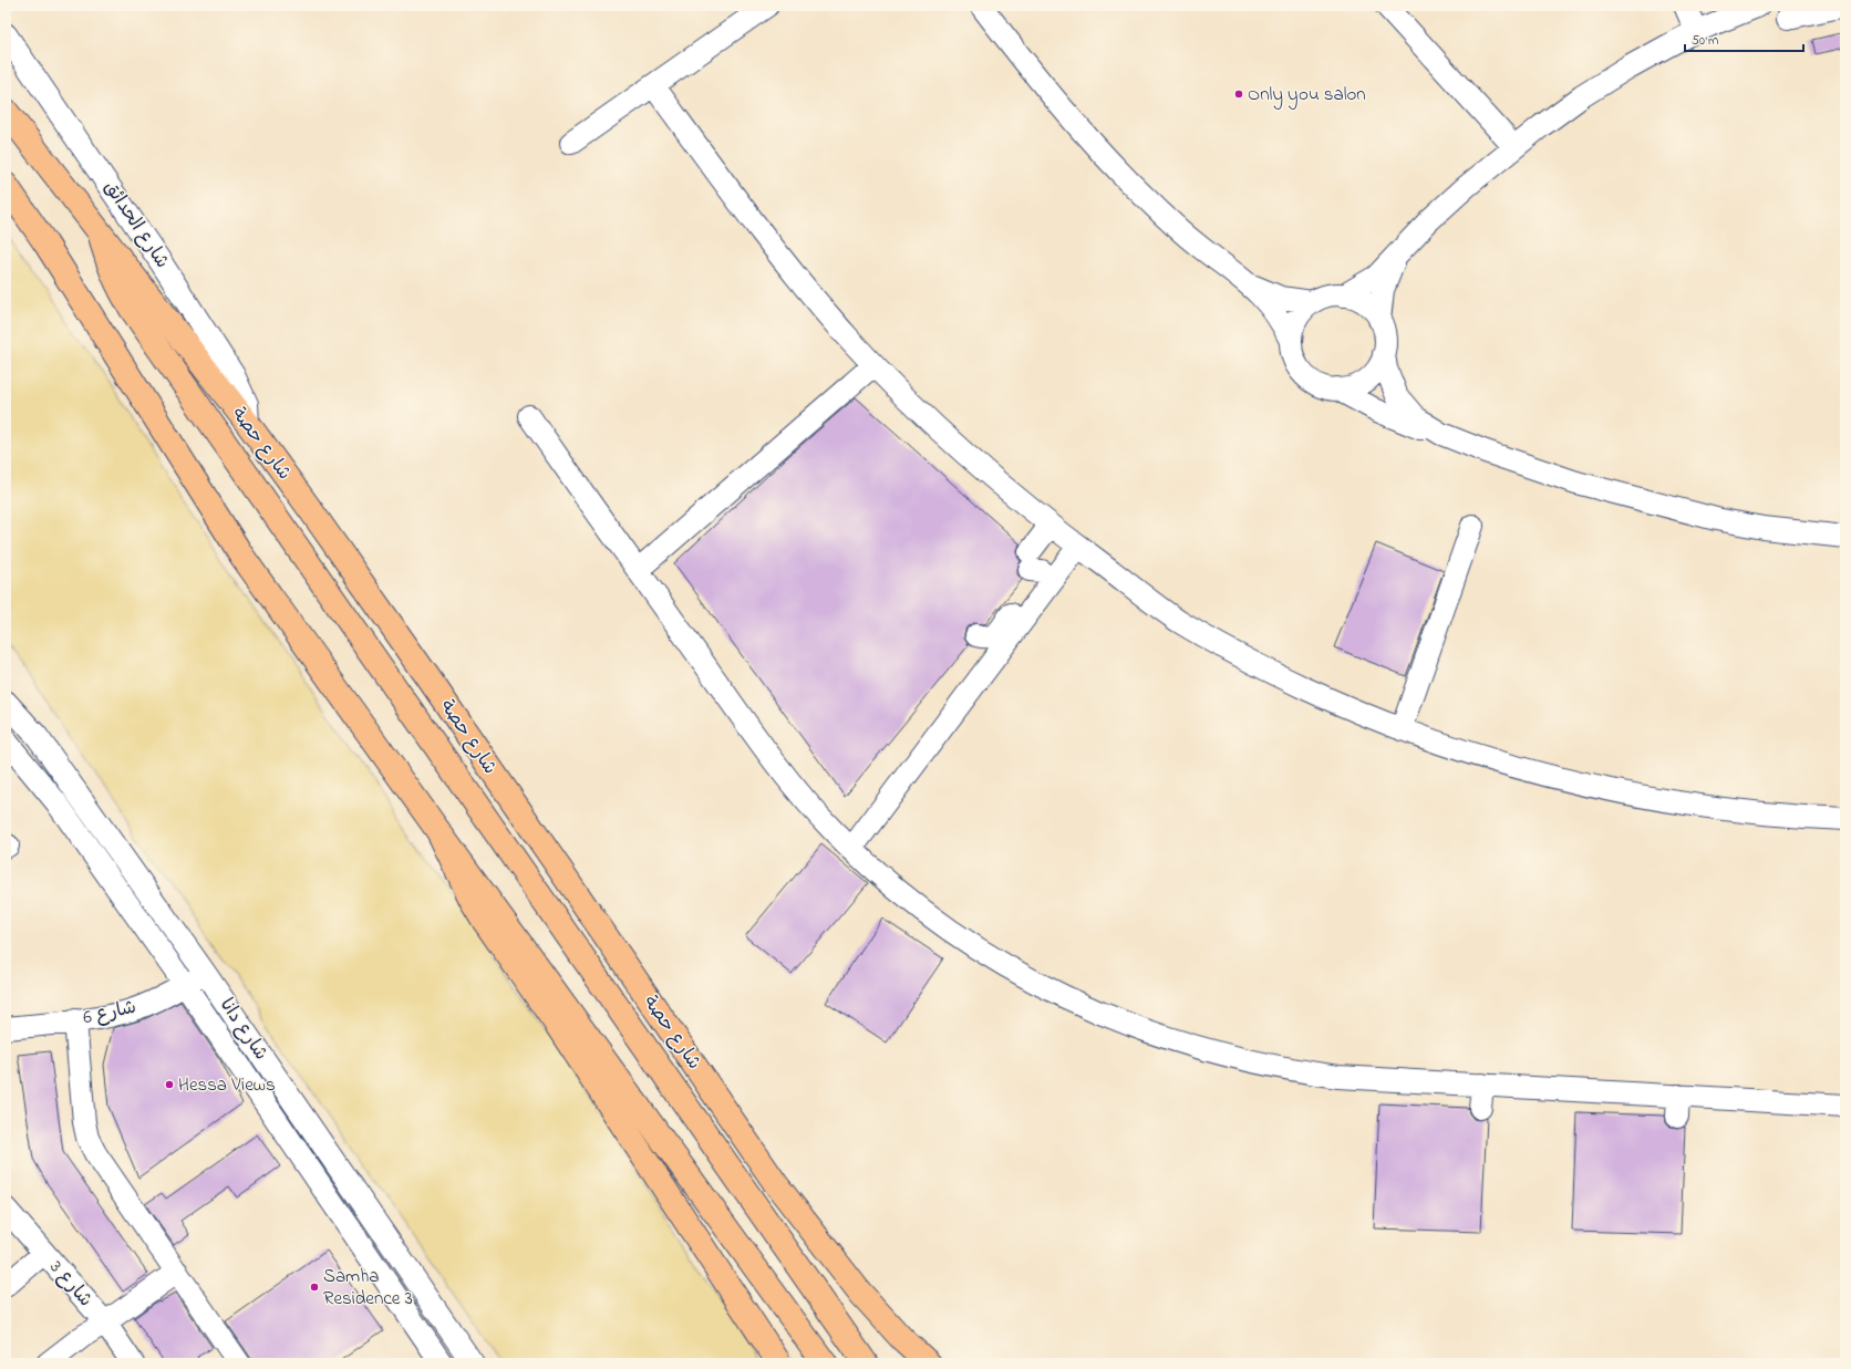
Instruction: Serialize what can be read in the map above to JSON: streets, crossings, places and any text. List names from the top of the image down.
{
  "streets": {
    "main road": ["شارع حصة"],
    "street": [
      "شارع الحدائق",
      "شارع 6",
      "شارع دانا",
      "شارع 3"
    ]
  },
  "crossings": [
    ["شارع الحدائق", "شارع حصة"],
    ["شارع 6", "شارع دانا"]
  ],
  "places": ["Only you salon", "Hessa Views", "Samha Residence 3"],
  "scale_bar": "50 m"
}
